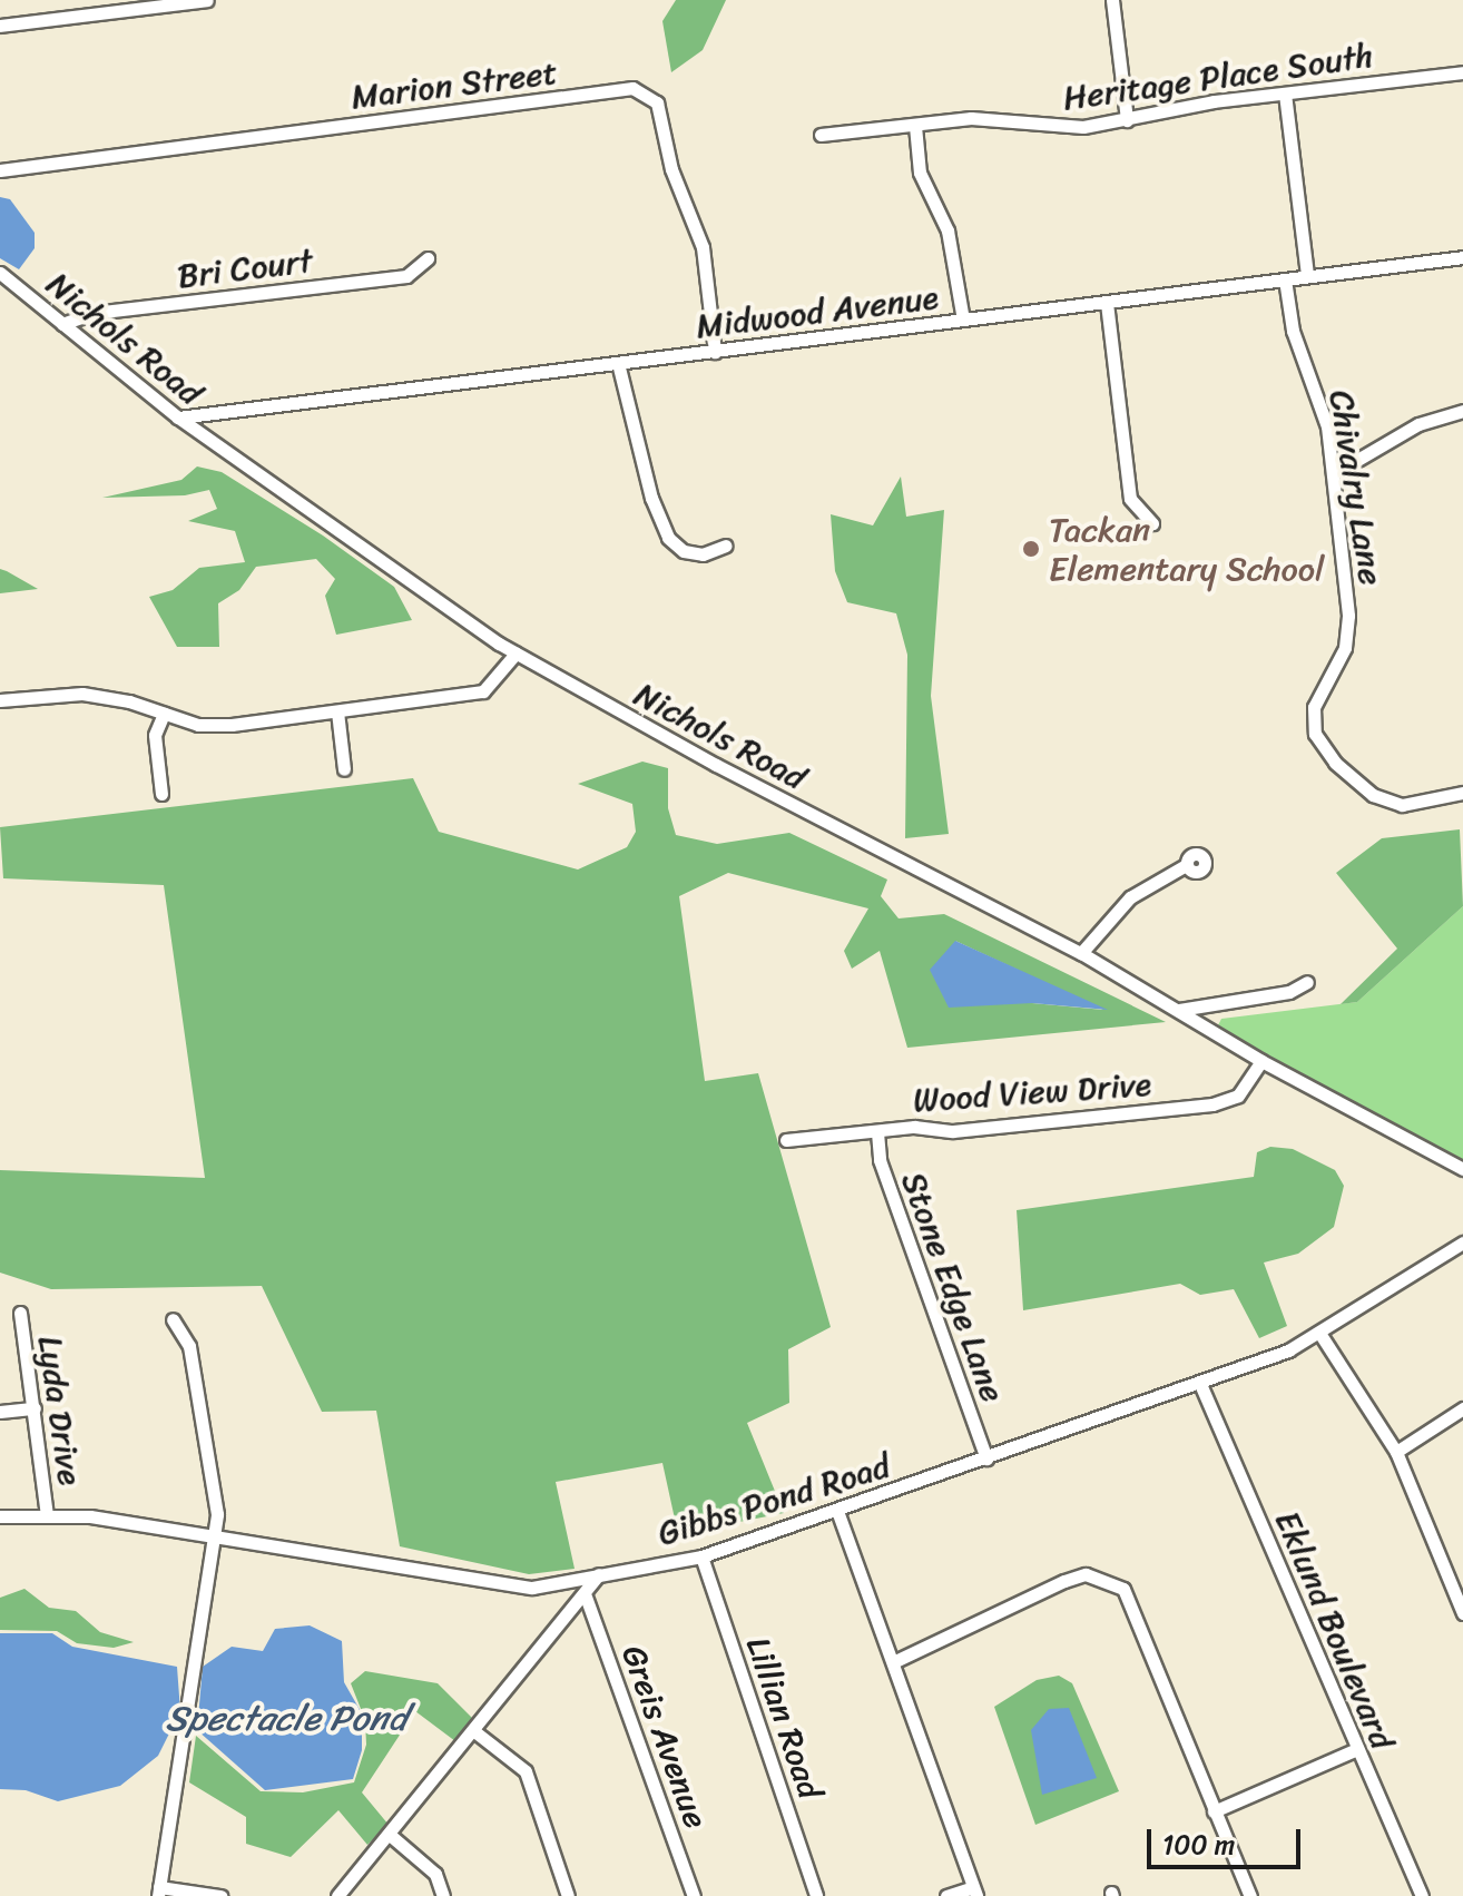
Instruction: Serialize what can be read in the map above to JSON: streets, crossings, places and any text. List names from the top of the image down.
{
  "streets": {
    "street": [
      "Heritage Place South",
      "Marion Street",
      "Bri Court",
      "Midwood Avenue",
      "Nichols Road",
      "Chivalry Lane",
      "Wood View Drive",
      "Stone Edge Lane",
      "Lyda Drive",
      "Gibbs Pond Road",
      "Eklund Boulevard",
      "Lillian Road",
      "Greis Avenue"
    ]
  },
  "crossings": [
    ["Marion Street", "Midwood Avenue"],
    ["Bri Court", "Nichols Road"],
    ["Midwood Avenue", "Nichols Road"],
    ["Midwood Avenue", "Chivalry Lane"],
    ["Nichols Road", "Wood View Drive"],
    ["Wood View Drive", "Stone Edge Lane"],
    ["Stone Edge Lane", "Gibbs Pond Road"],
    ["Lyda Drive", "Gibbs Pond Road"],
    ["Gibbs Pond Road", "Eklund Boulevard"],
    ["Gibbs Pond Road", "Lillian Road"]
  ],
  "water": ["Spectacle Pond"],
  "places": ["Tackan Elementary School"],
  "scale_bar": "100 m"
}
